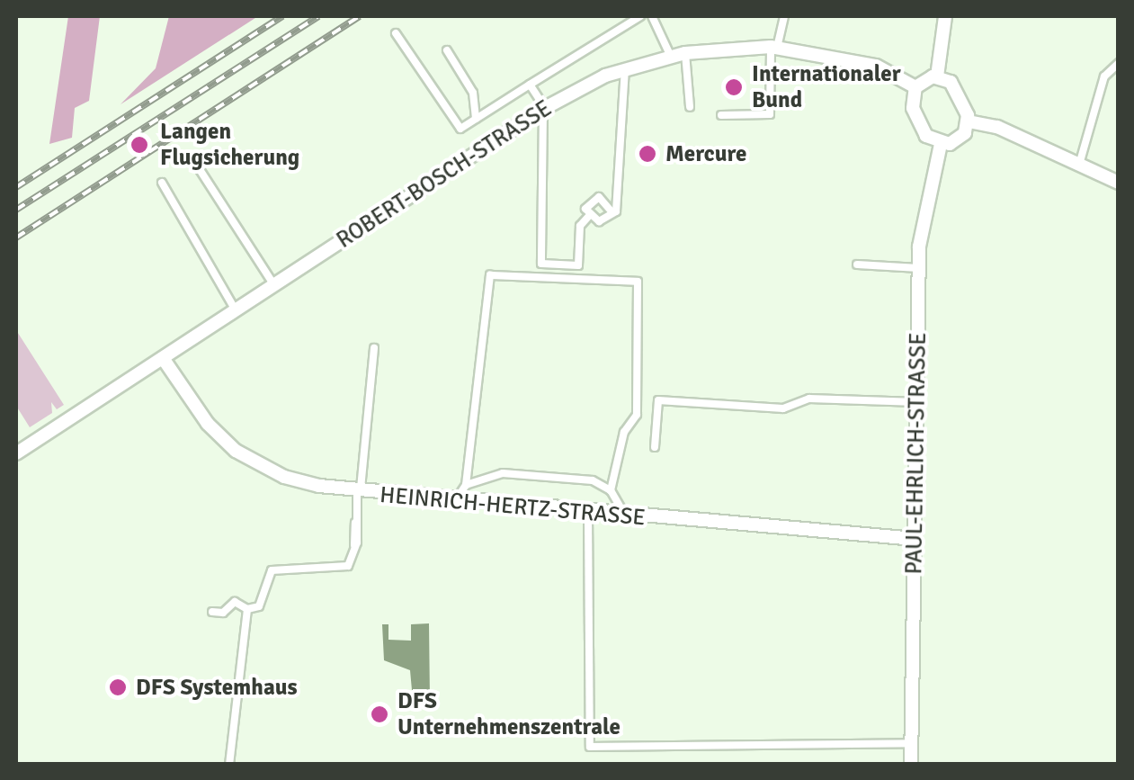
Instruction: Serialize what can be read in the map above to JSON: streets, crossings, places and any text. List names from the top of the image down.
{
  "streets": {
    "street": ["ROBERT-BOSCH-STRASSE", "PAUL-EHRLICH-STRASSE", "HEINRICH-HERTZ-STRASSE"]
  },
  "crossings": [
    ["ROBERT-BOSCH-STRASSE", "PAUL-EHRLICH-STRASSE"],
    ["ROBERT-BOSCH-STRASSE", "HEINRICH-HERTZ-STRASSE"],
    ["PAUL-EHRLICH-STRASSE", "HEINRICH-HERTZ-STRASSE"]
  ],
  "places": [
    "Internationaler Bund",
    "Langen Flugsicherung",
    "Mercure",
    "DFS Systemhaus",
    "DFS Unternehmenszentrale"
  ]
}
